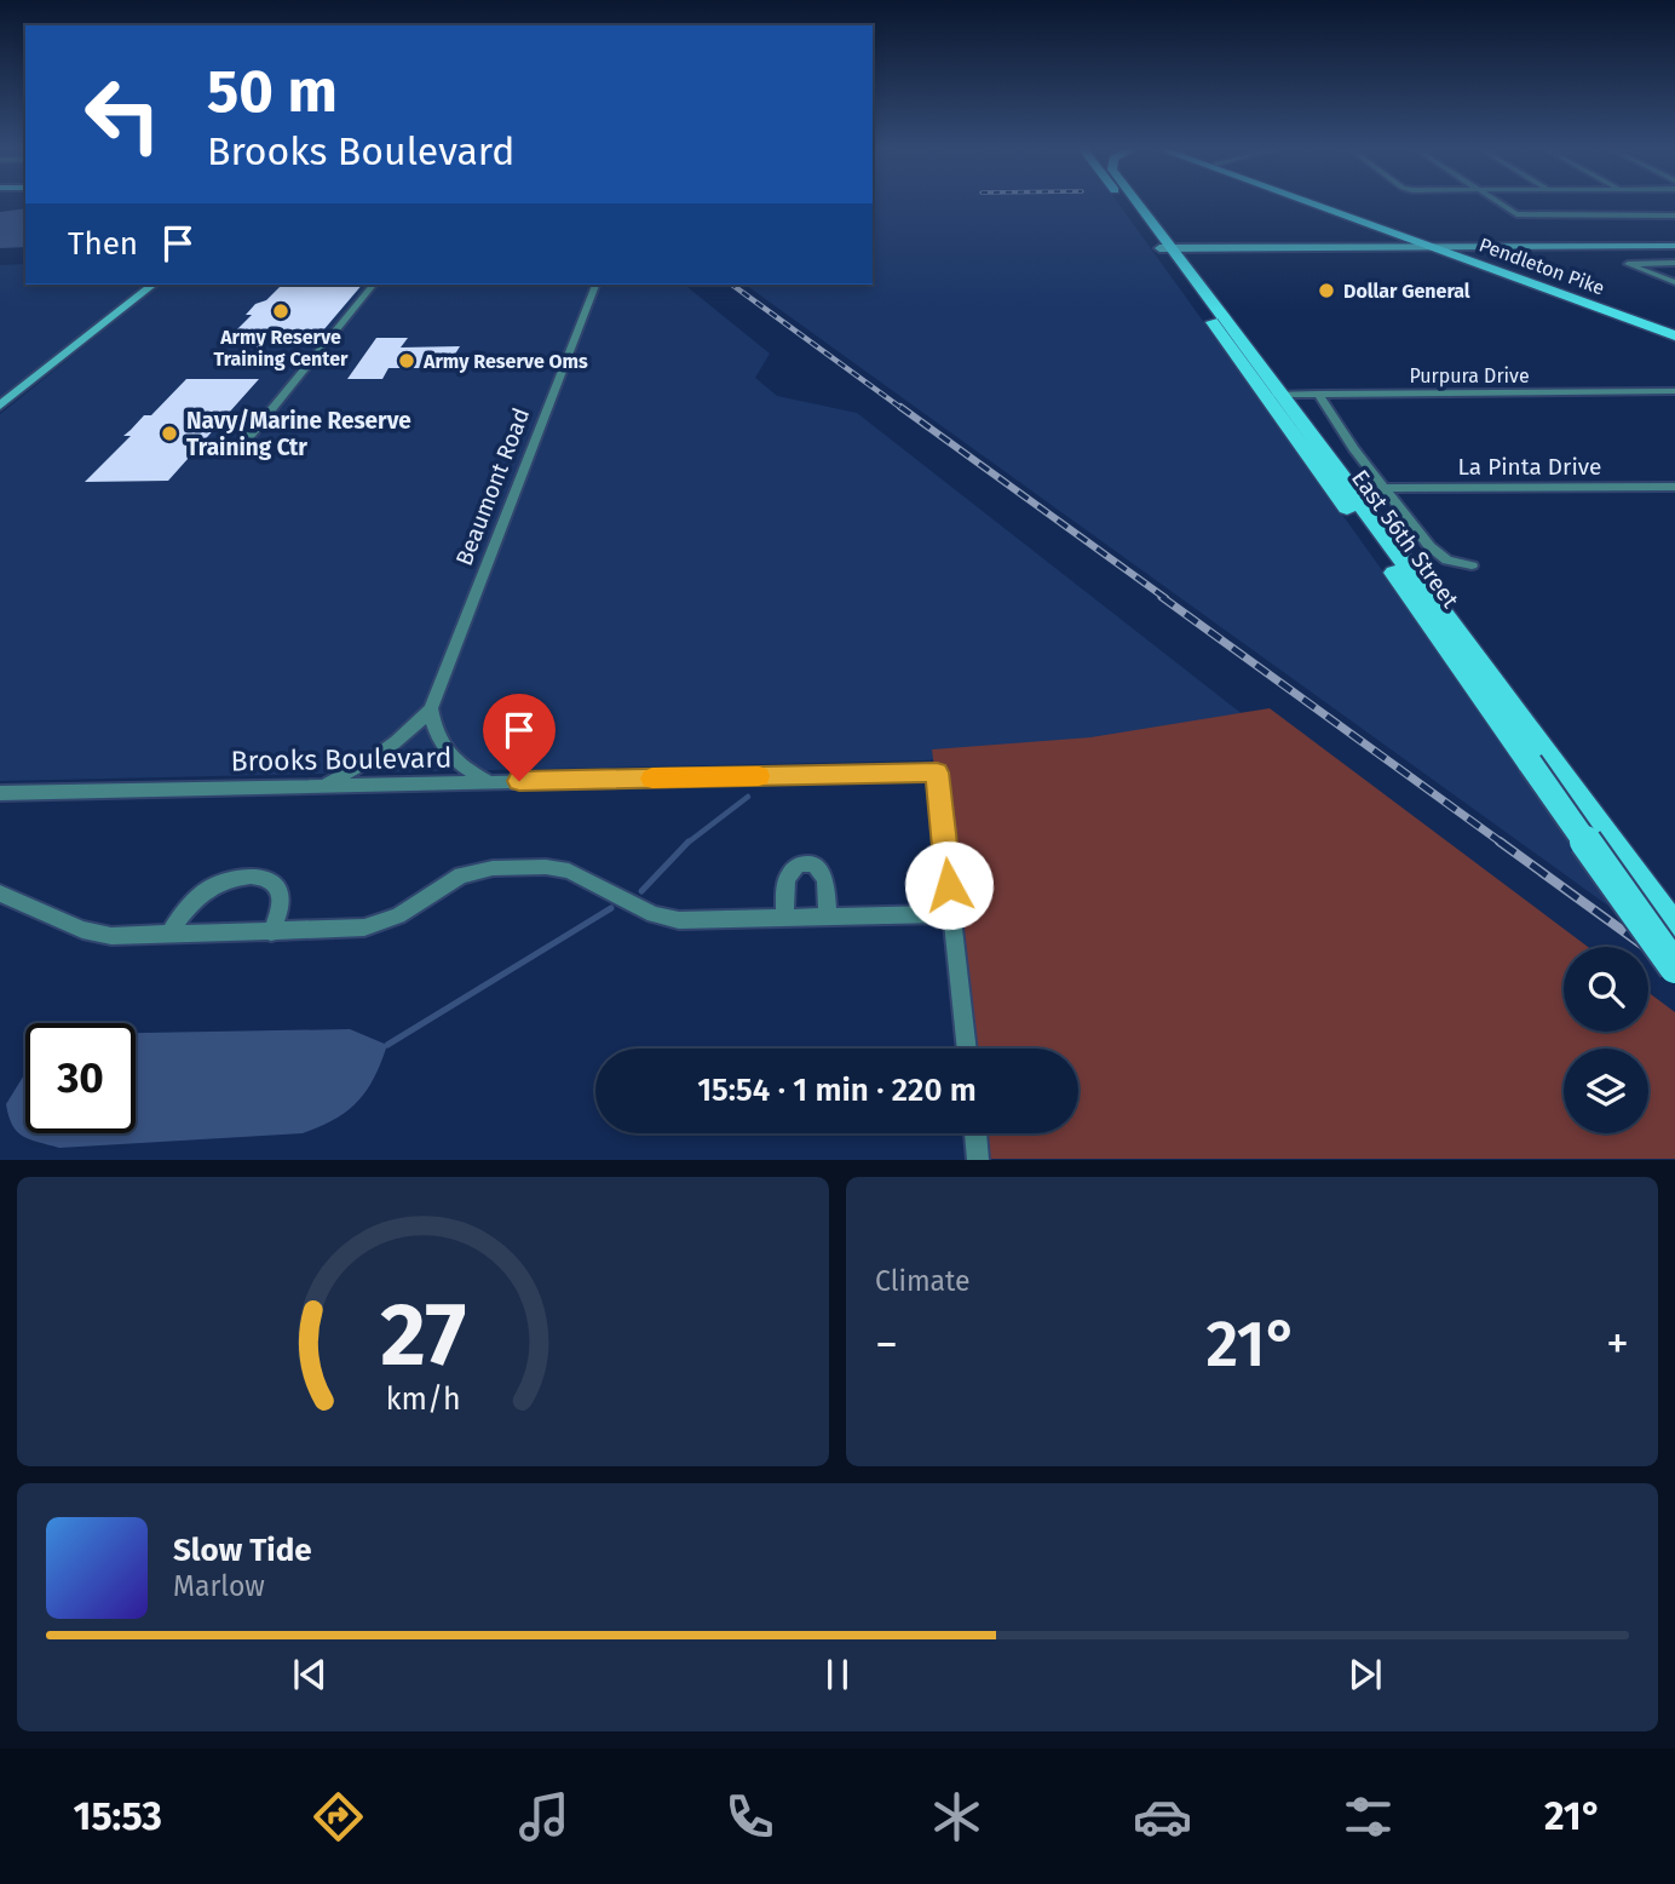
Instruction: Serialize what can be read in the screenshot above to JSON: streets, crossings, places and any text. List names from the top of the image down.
{
  "streets": {
    "main road": ["Pendleton Pike", "East 56th Street"],
    "street": [
      "Purpura Drive",
      "La Pinta Drive",
      "Beaumont Road",
      "Brooks Boulevard"
    ]
  },
  "crossings": [
    ["Purpura Drive", "East 56th Street"],
    ["Beaumont Road", "Brooks Boulevard"]
  ],
  "places": [
    "Dollar General",
    "Army Reserve Training Center",
    "Army Reserve Oms",
    "Navy/Marine Reserve Training Ctr"
  ],
  "page": {
    "turn": ["50 m", "Brooks Boulevard"],
    "then": "Then",
    "limit": "30",
    "trip": "15:54 · 1 min · 220 m",
    "tile": "Climate",
    "heat": ["−", "21°", "+"],
    "song": ["Slow Tide", "Marlow"],
    "tabs": ["15:53", "21°"],
    "gauge": ["27", "km/h"]
  }
}
